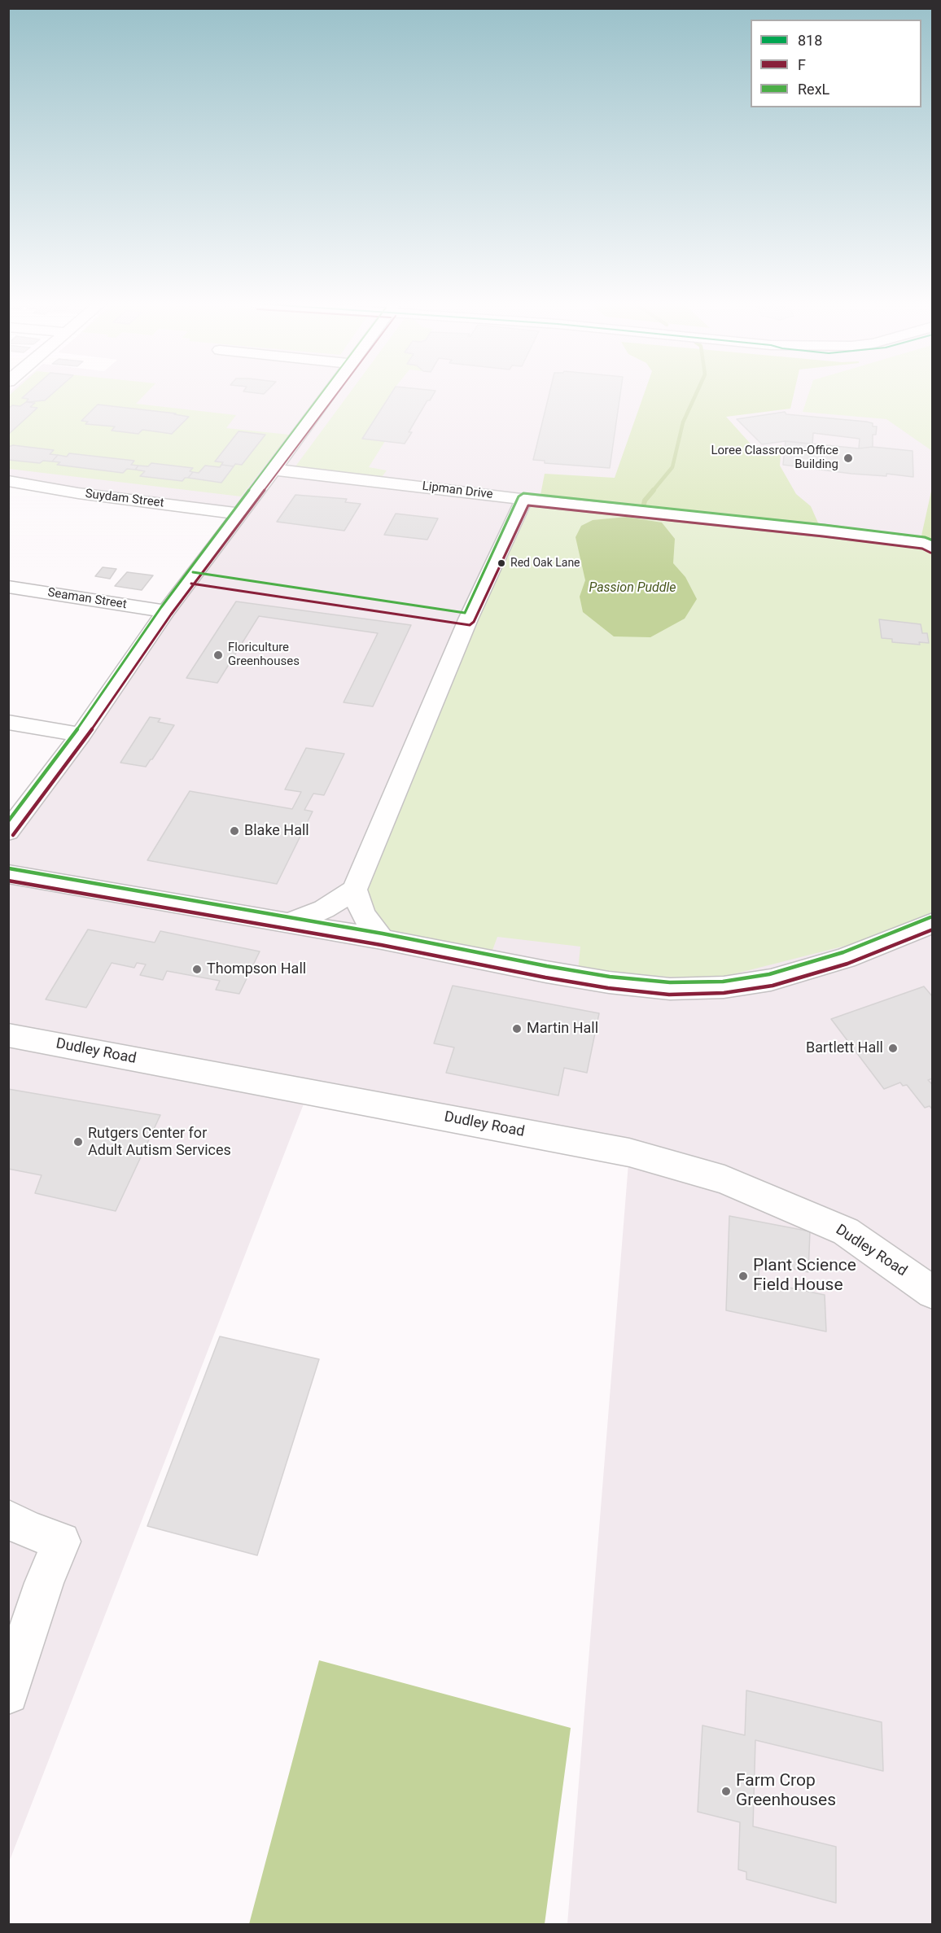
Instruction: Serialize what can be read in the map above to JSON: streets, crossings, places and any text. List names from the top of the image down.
{
  "streets": {
    "street": [
      "Lipman Drive",
      "Suydam Street",
      "Seaman Street",
      "Dudley Road"
    ]
  },
  "water": ["Passion Puddle"],
  "places": [
    "Loree Classroom-Office Building",
    "Red Oak Lane",
    "Floriculture Greenhouses",
    "Blake Hall",
    "Thompson Hall",
    "Martin Hall",
    "Bartlett Hall",
    "Rutgers Center for Adult Autism Services",
    "Plant Science Field House",
    "Farm Crop Greenhouses"
  ],
  "lines": ["transit line F", "transit line RexL"],
  "legend": ["818", "F", "RexL"]
}
